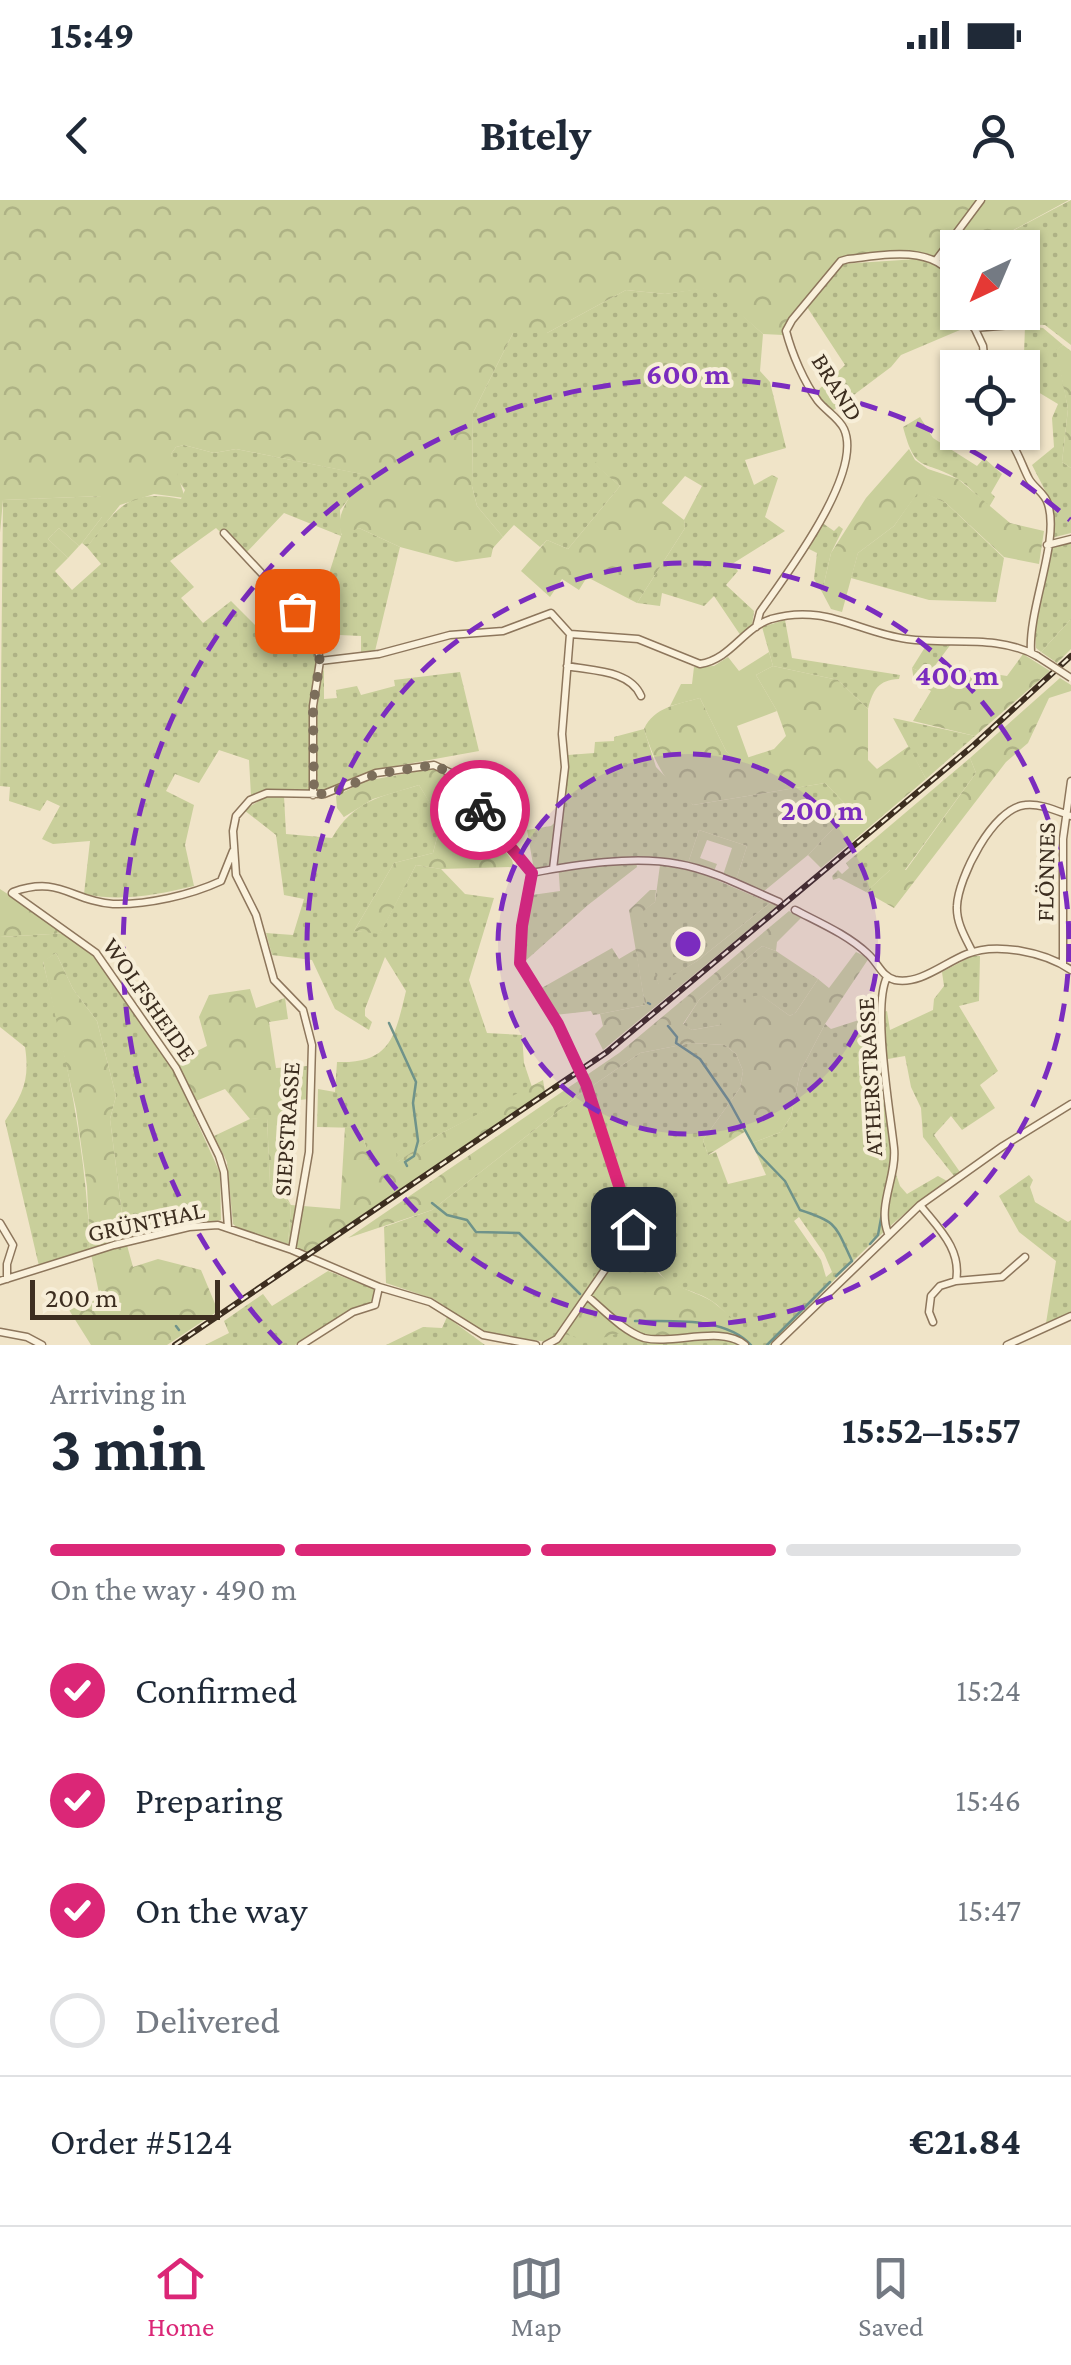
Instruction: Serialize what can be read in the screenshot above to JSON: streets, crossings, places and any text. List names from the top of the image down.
{
  "streets": {
    "street": [
      "BRAND",
      "FLÖNNES",
      "WOLFSHEIDE",
      "ATHERSTRASSE",
      "SIEPSTRASSE",
      "GRÜNTHAL"
    ]
  },
  "crossings": [
    ["FLÖNNES", "ATHERSTRASSE"],
    ["WOLFSHEIDE", "SIEPSTRASSE"],
    ["WOLFSHEIDE", "GRÜNTHAL"],
    ["SIEPSTRASSE", "GRÜNTHAL"]
  ],
  "scale_bar": "200 m",
  "north": "bottom left",
  "page": {
    "status": "15:49",
    "header": "Bitely",
    "scale": "200 m",
    "heading": ["3 min", "Arriving in", "15:52–15:57"],
    "panel": ["Order #5124", "€21.84"],
    "bar": "On the way · 490 m",
    "list": [
      ["Confirmed", "15:24"],
      ["Preparing", "15:46"],
      ["On the way", "15:47"],
      "Delivered"
    ],
    "tabs": ["Home", "Map", "Saved"]
  },
  "rings": ["600 m", "400 m", "200 m"]
}
